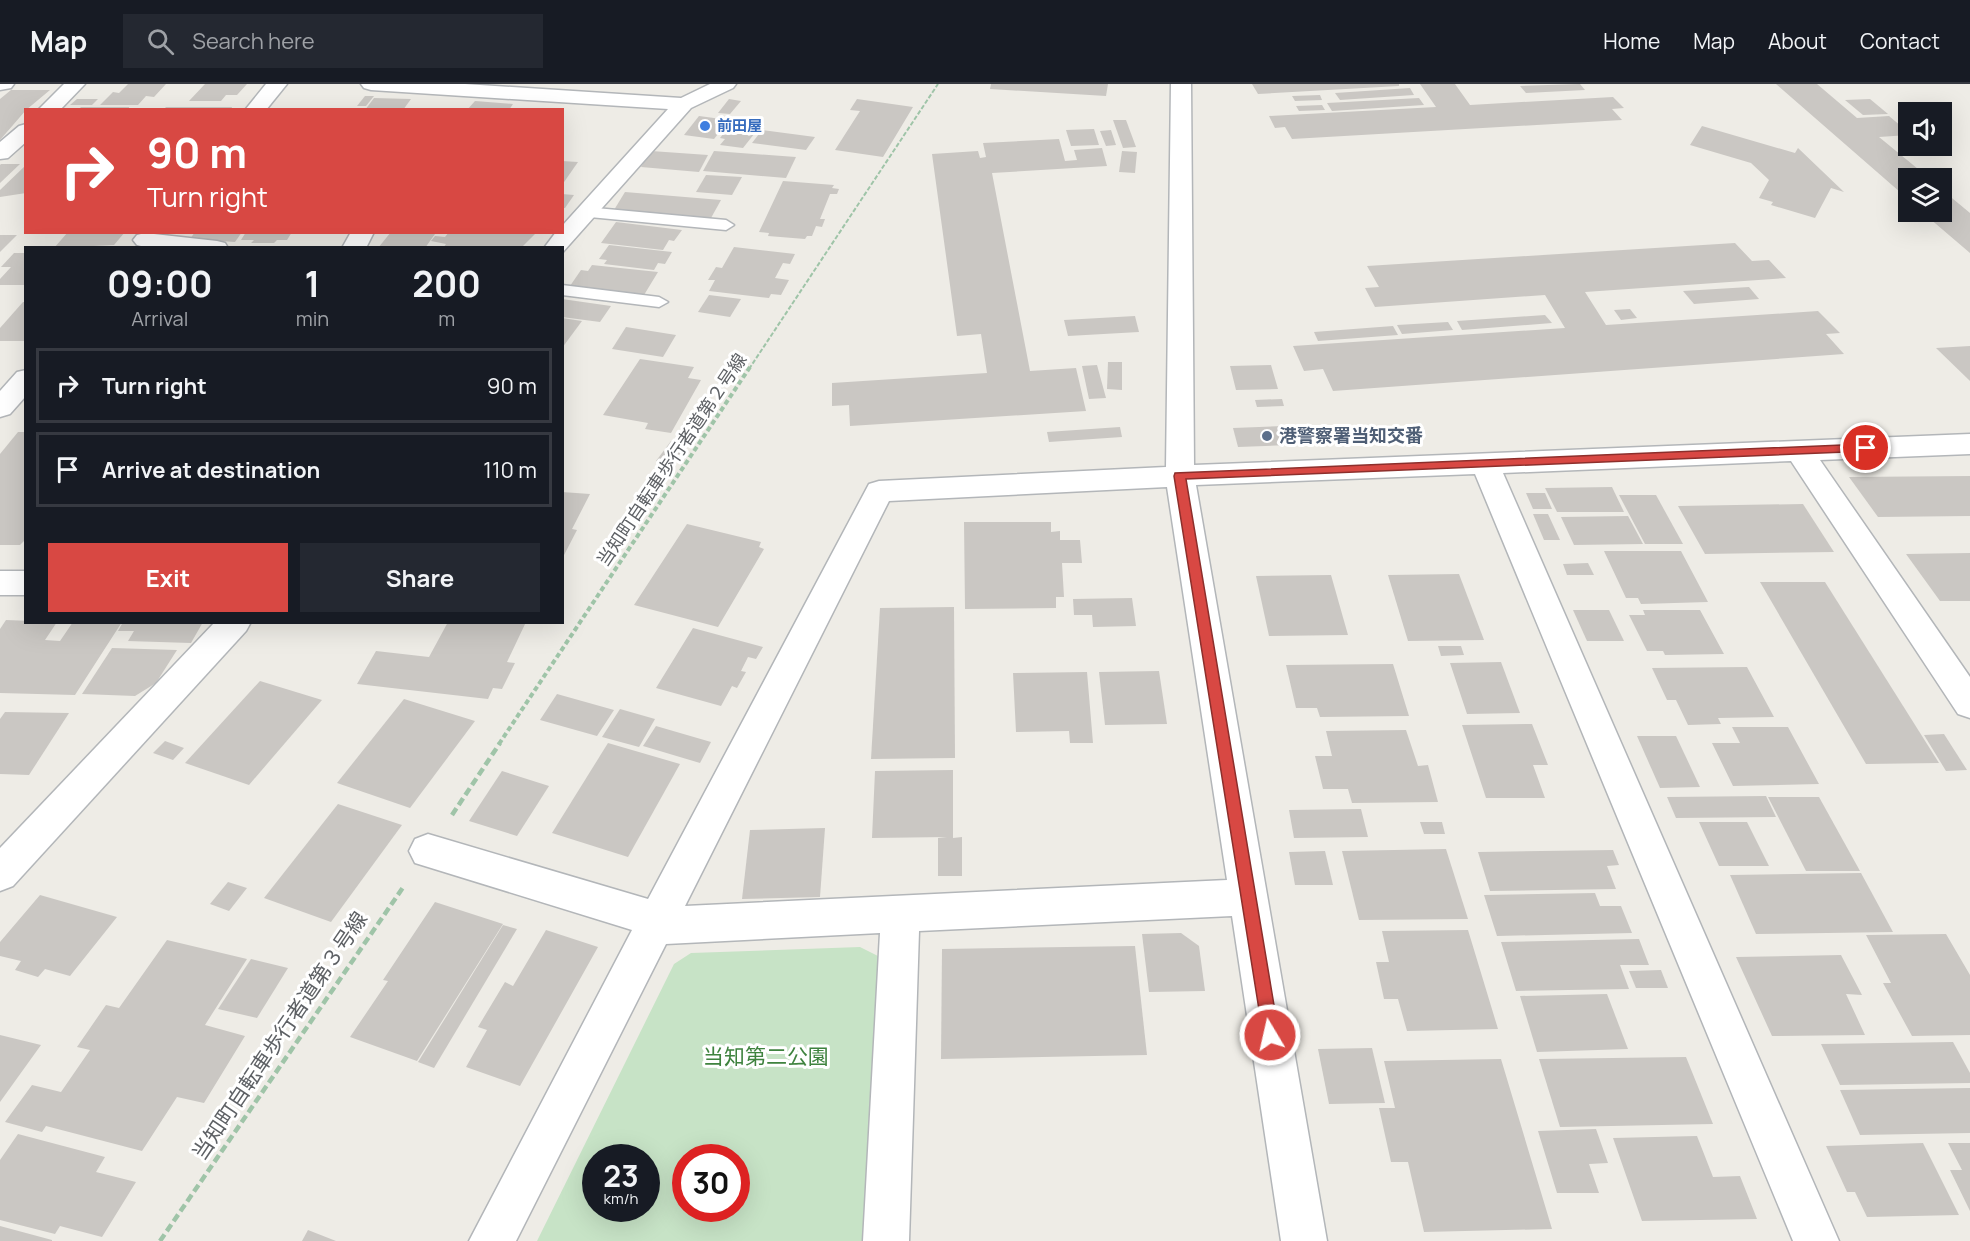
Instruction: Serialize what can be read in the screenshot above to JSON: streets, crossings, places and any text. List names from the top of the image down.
{
  "streets": {
    "path": ["当知町自転車歩行者道第２号線", "当知町自転車歩行者道第３号線"]
  },
  "crossings": [
    ["当知町自転車歩行者道第２号線", "当知町自転車歩行者道第３号線"]
  ],
  "parks": ["当知第二公園"],
  "places": ["前田屋", "港警察署当知交番"],
  "page": {
    "header": "Map",
    "search": "Search here",
    "nav": [
      "Home",
      "Map",
      "About",
      "Contact"
    ],
    "turn": ["90 m", "Turn right"],
    "eta": [
      "09:00",
      "Arrival",
      "1",
      "min",
      "200",
      "m"
    ],
    "list": [
      {
        "name": "Turn right",
        "value": "90 m"
      },
      {
        "name": "Arrive at destination",
        "value": "110 m"
      }
    ],
    "buttons": ["Exit", "Share"],
    "speed": "23 km/h",
    "limit": "30"
  }
}
